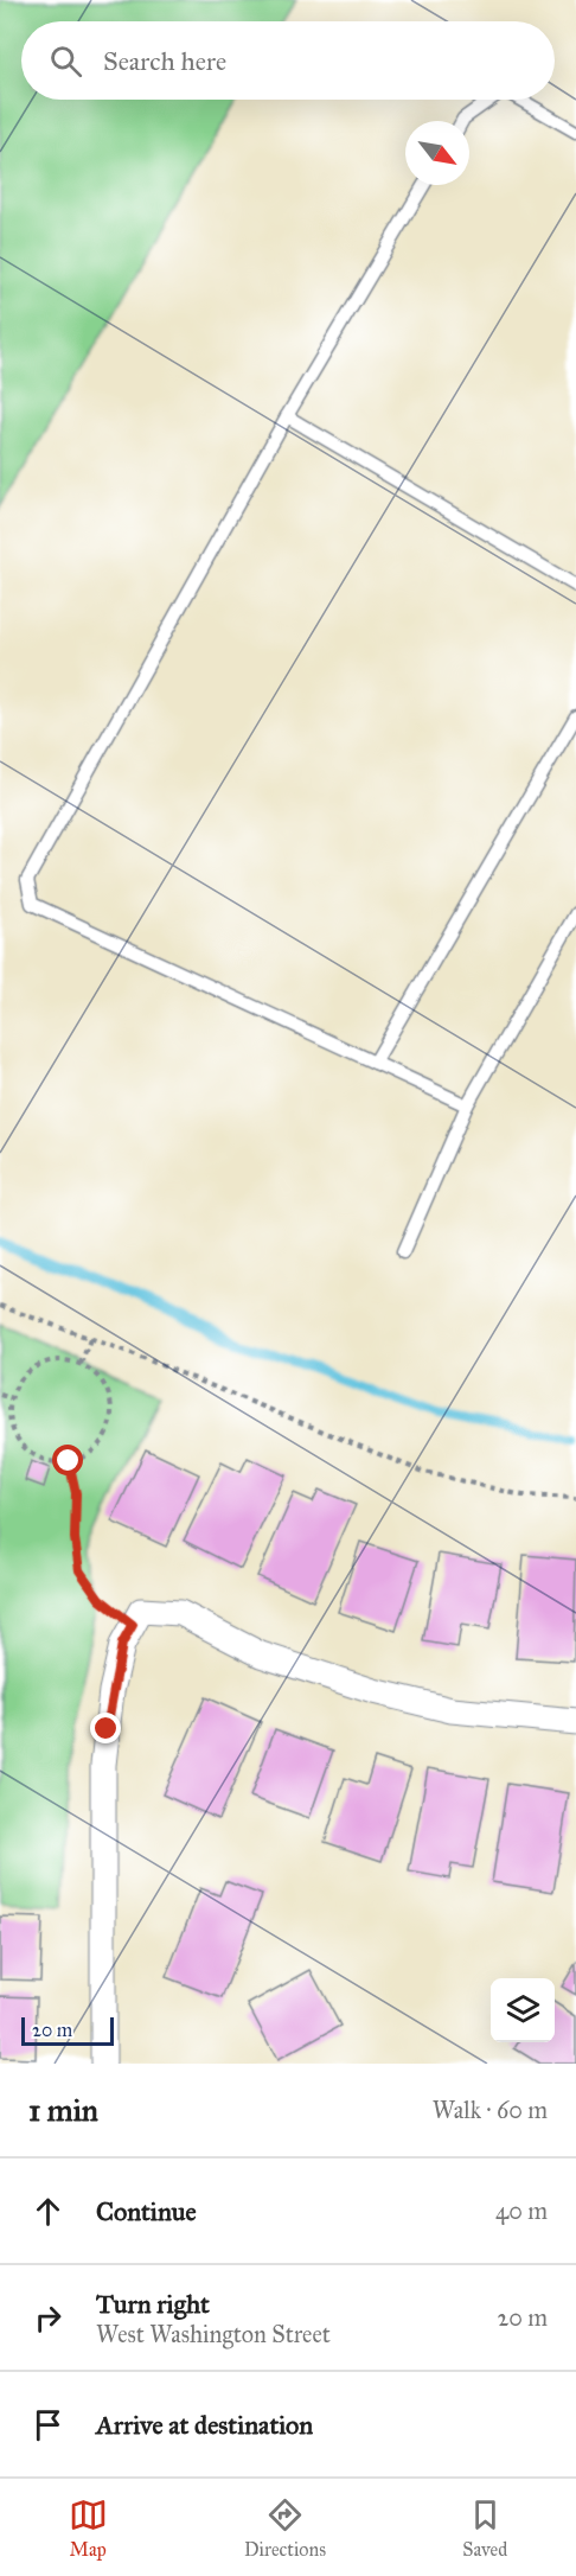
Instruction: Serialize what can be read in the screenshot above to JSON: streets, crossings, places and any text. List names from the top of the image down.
{
  "scale_bar": "20 m",
  "north": "bottom right",
  "page": {
    "search": "Search here",
    "scale": "20 m",
    "heading": ["1 min", "Walk · 60 m"],
    "list": [
      ["Continue", "40 m"],
      ["Turn right", "West Washington Street", "20 m"],
      "Arrive at destination"
    ],
    "nav": ["Map", "Directions", "Saved"]
  }
}
